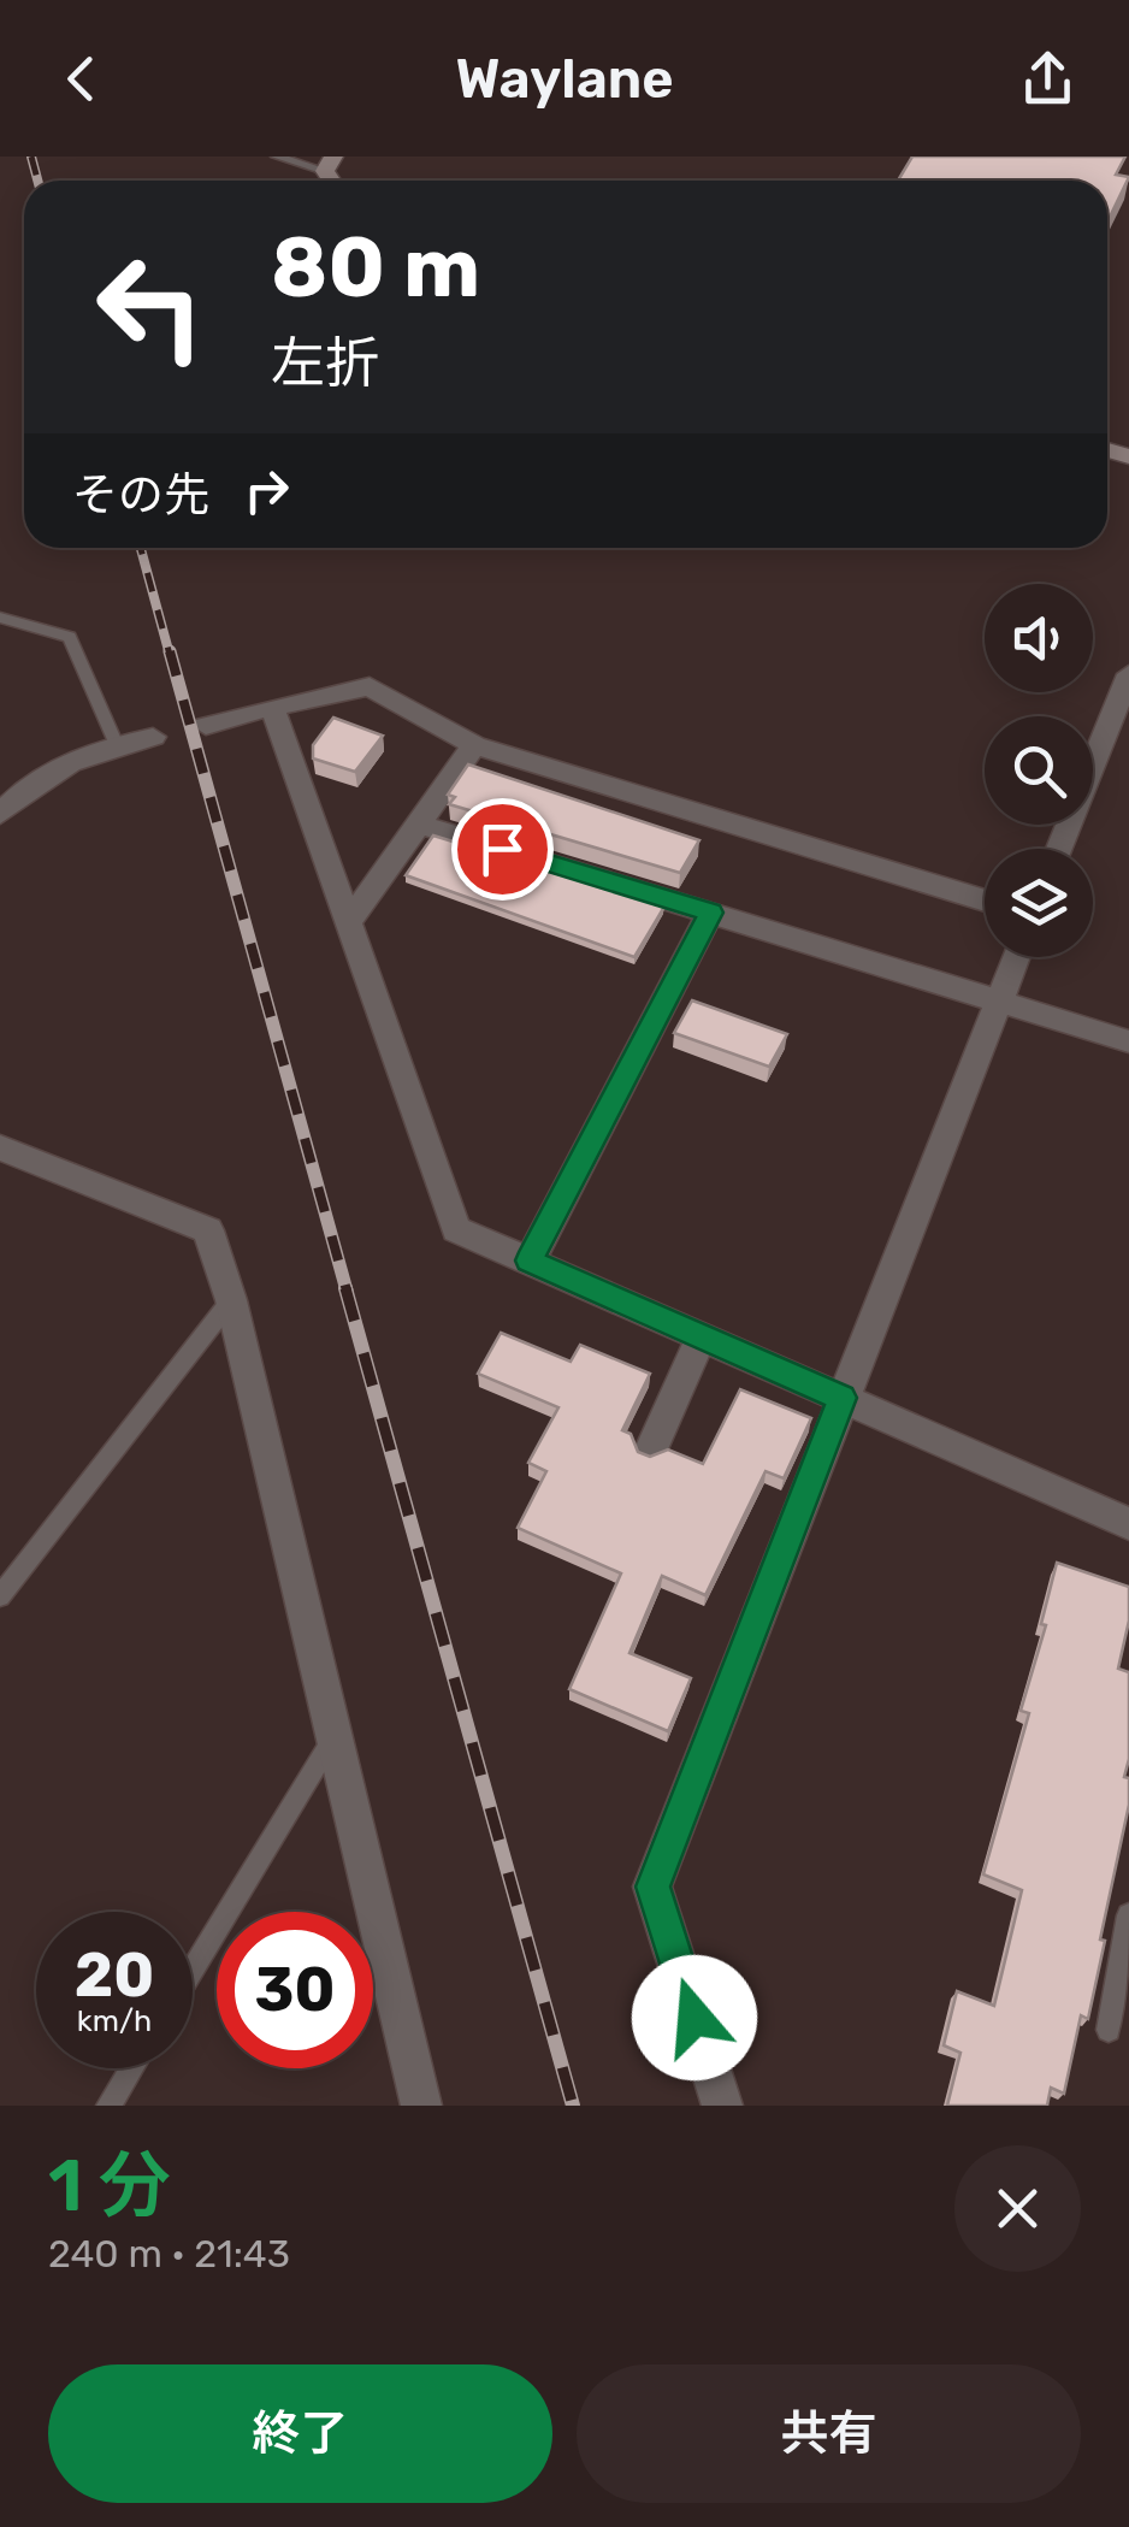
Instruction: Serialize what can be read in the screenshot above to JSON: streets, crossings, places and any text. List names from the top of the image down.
{
  "page": {
    "header": "Waylane",
    "turn": ["80 m", "左折"],
    "then": "その先",
    "speed": "20 km/h",
    "limit": "30",
    "heading": ["1 分", "240 m · 21:43"],
    "buttons": ["終了", "共有"]
  }
}
